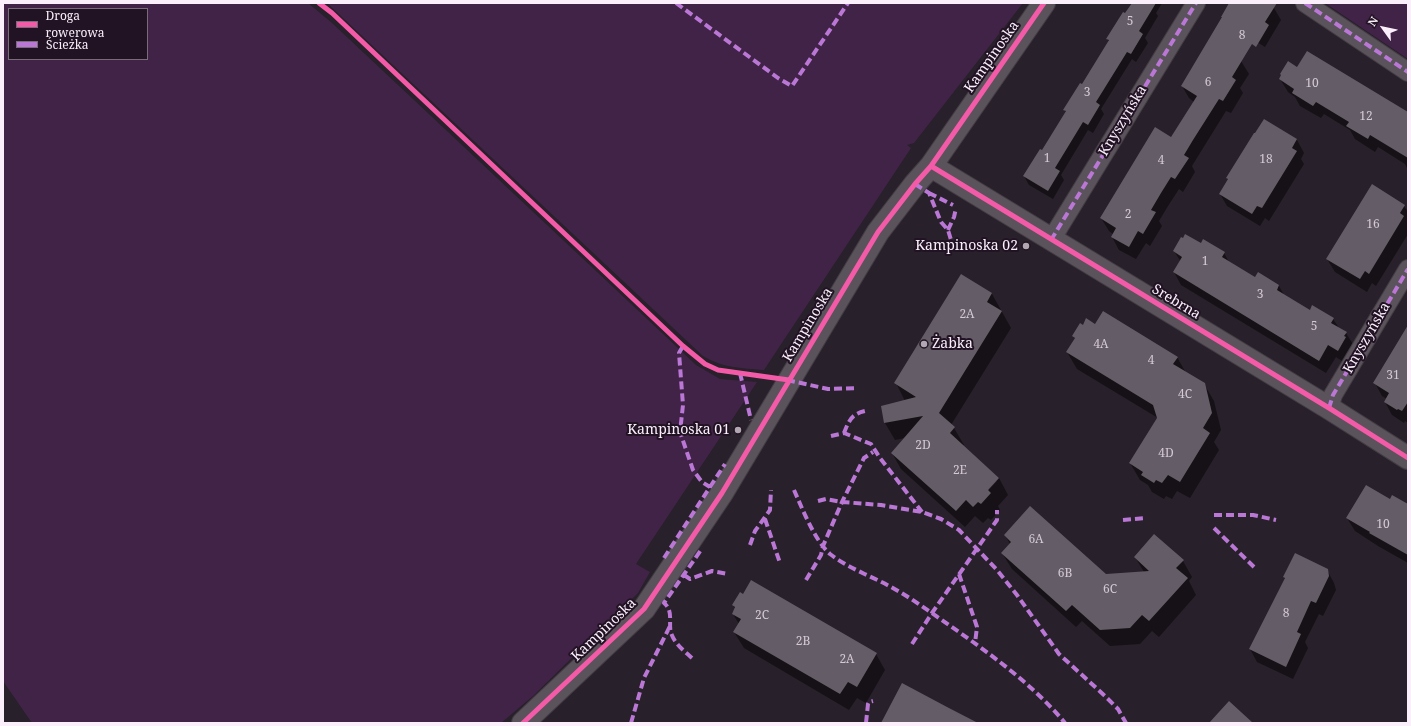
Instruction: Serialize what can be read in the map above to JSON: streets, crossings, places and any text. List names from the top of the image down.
{
  "streets": {
    "street": ["Kampinoska", "Knyszyńska", "Srebrna"]
  },
  "crossings": [
    ["Kampinoska", "Srebrna"],
    ["Knyszyńska", "Srebrna"]
  ],
  "places": ["Kampinoska 02", "Żabka", "Kampinoska 01"],
  "house_numbers": [
    "5",
    "8",
    "6",
    "10",
    "3",
    "12",
    "1",
    "18",
    "4",
    "2",
    "16",
    "1",
    "3",
    "2A",
    "5",
    "4A",
    "4",
    "31",
    "4C",
    "2D",
    "4D",
    "2E",
    "10",
    "6A",
    "6B",
    "6C",
    "8",
    "2C",
    "2B",
    "2A"
  ],
  "legend": ["Droga rowerowa", "Ścieżka"],
  "north": "top left"
}
